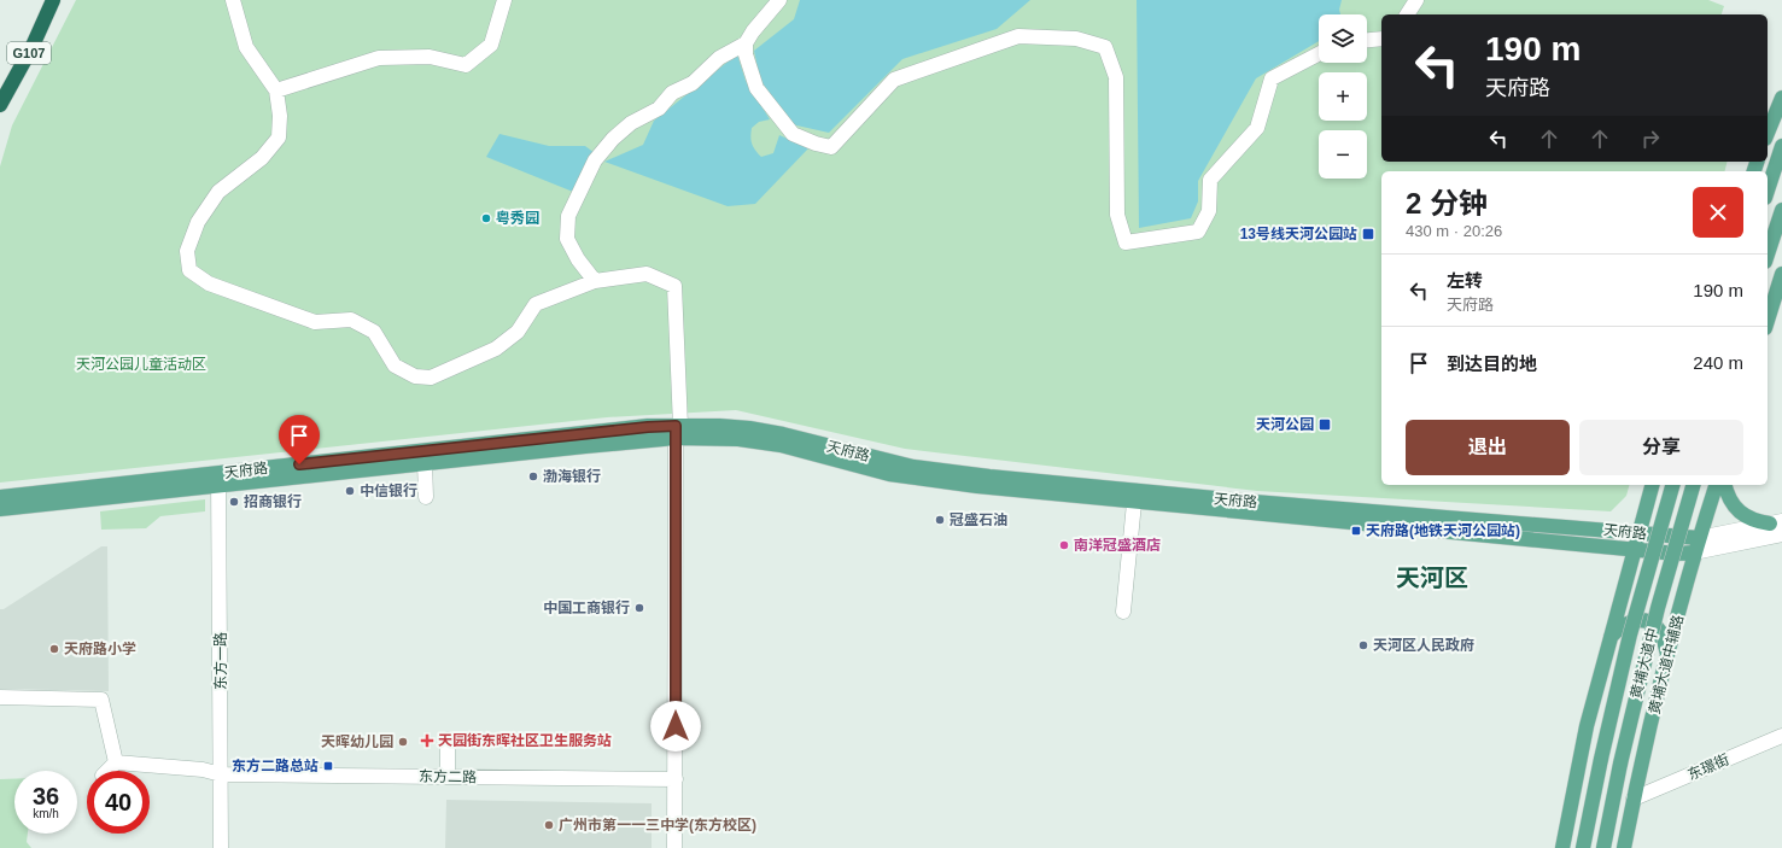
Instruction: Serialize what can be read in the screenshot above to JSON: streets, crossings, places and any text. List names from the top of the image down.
{
  "streets": {
    "highway": ["G107"],
    "main road": ["天府路", "黄埔大道中", "黄埔大道中辅路"],
    "street": ["东方一路", "东璟街", "东方二路"]
  },
  "crossings": [
    ["天府路", "东方一路"],
    ["天府路", "黄埔大道中辅路"],
    ["东方一路", "东方二路"],
    ["黄埔大道中辅路", "东璟街"]
  ],
  "districts": ["天河区"],
  "parks": ["天河公园儿童活动区"],
  "places": {
    "other": [
      "粤秀园",
      "渤海银行",
      "中信银行",
      "招商银行",
      "冠盛石油",
      "南洋冠盛酒店",
      "中国工商银行",
      "天河区人民政府",
      "天府路小学",
      "天晖幼儿园",
      "广州市第一一三中学(东方校区)"
    ],
    "transit": [
      "13号线天河公园站",
      "天河公园",
      "天府路(地铁天河公园站)",
      "东方二路总站"
    ],
    "health": ["天园街东晖社区卫生服务站"]
  },
  "page": {
    "map_buttons": ["+", "−"],
    "turn": ["190 m", "天府路"],
    "heading": ["2 分钟", "430 m · 20:26"],
    "list": [
      {
        "name": "左转",
        "note": "天府路",
        "value": "190 m"
      },
      {
        "name": "到达目的地",
        "value": "240 m"
      }
    ],
    "buttons": ["退出", "分享"],
    "speed": "36 km/h",
    "limit": "40"
  }
}
